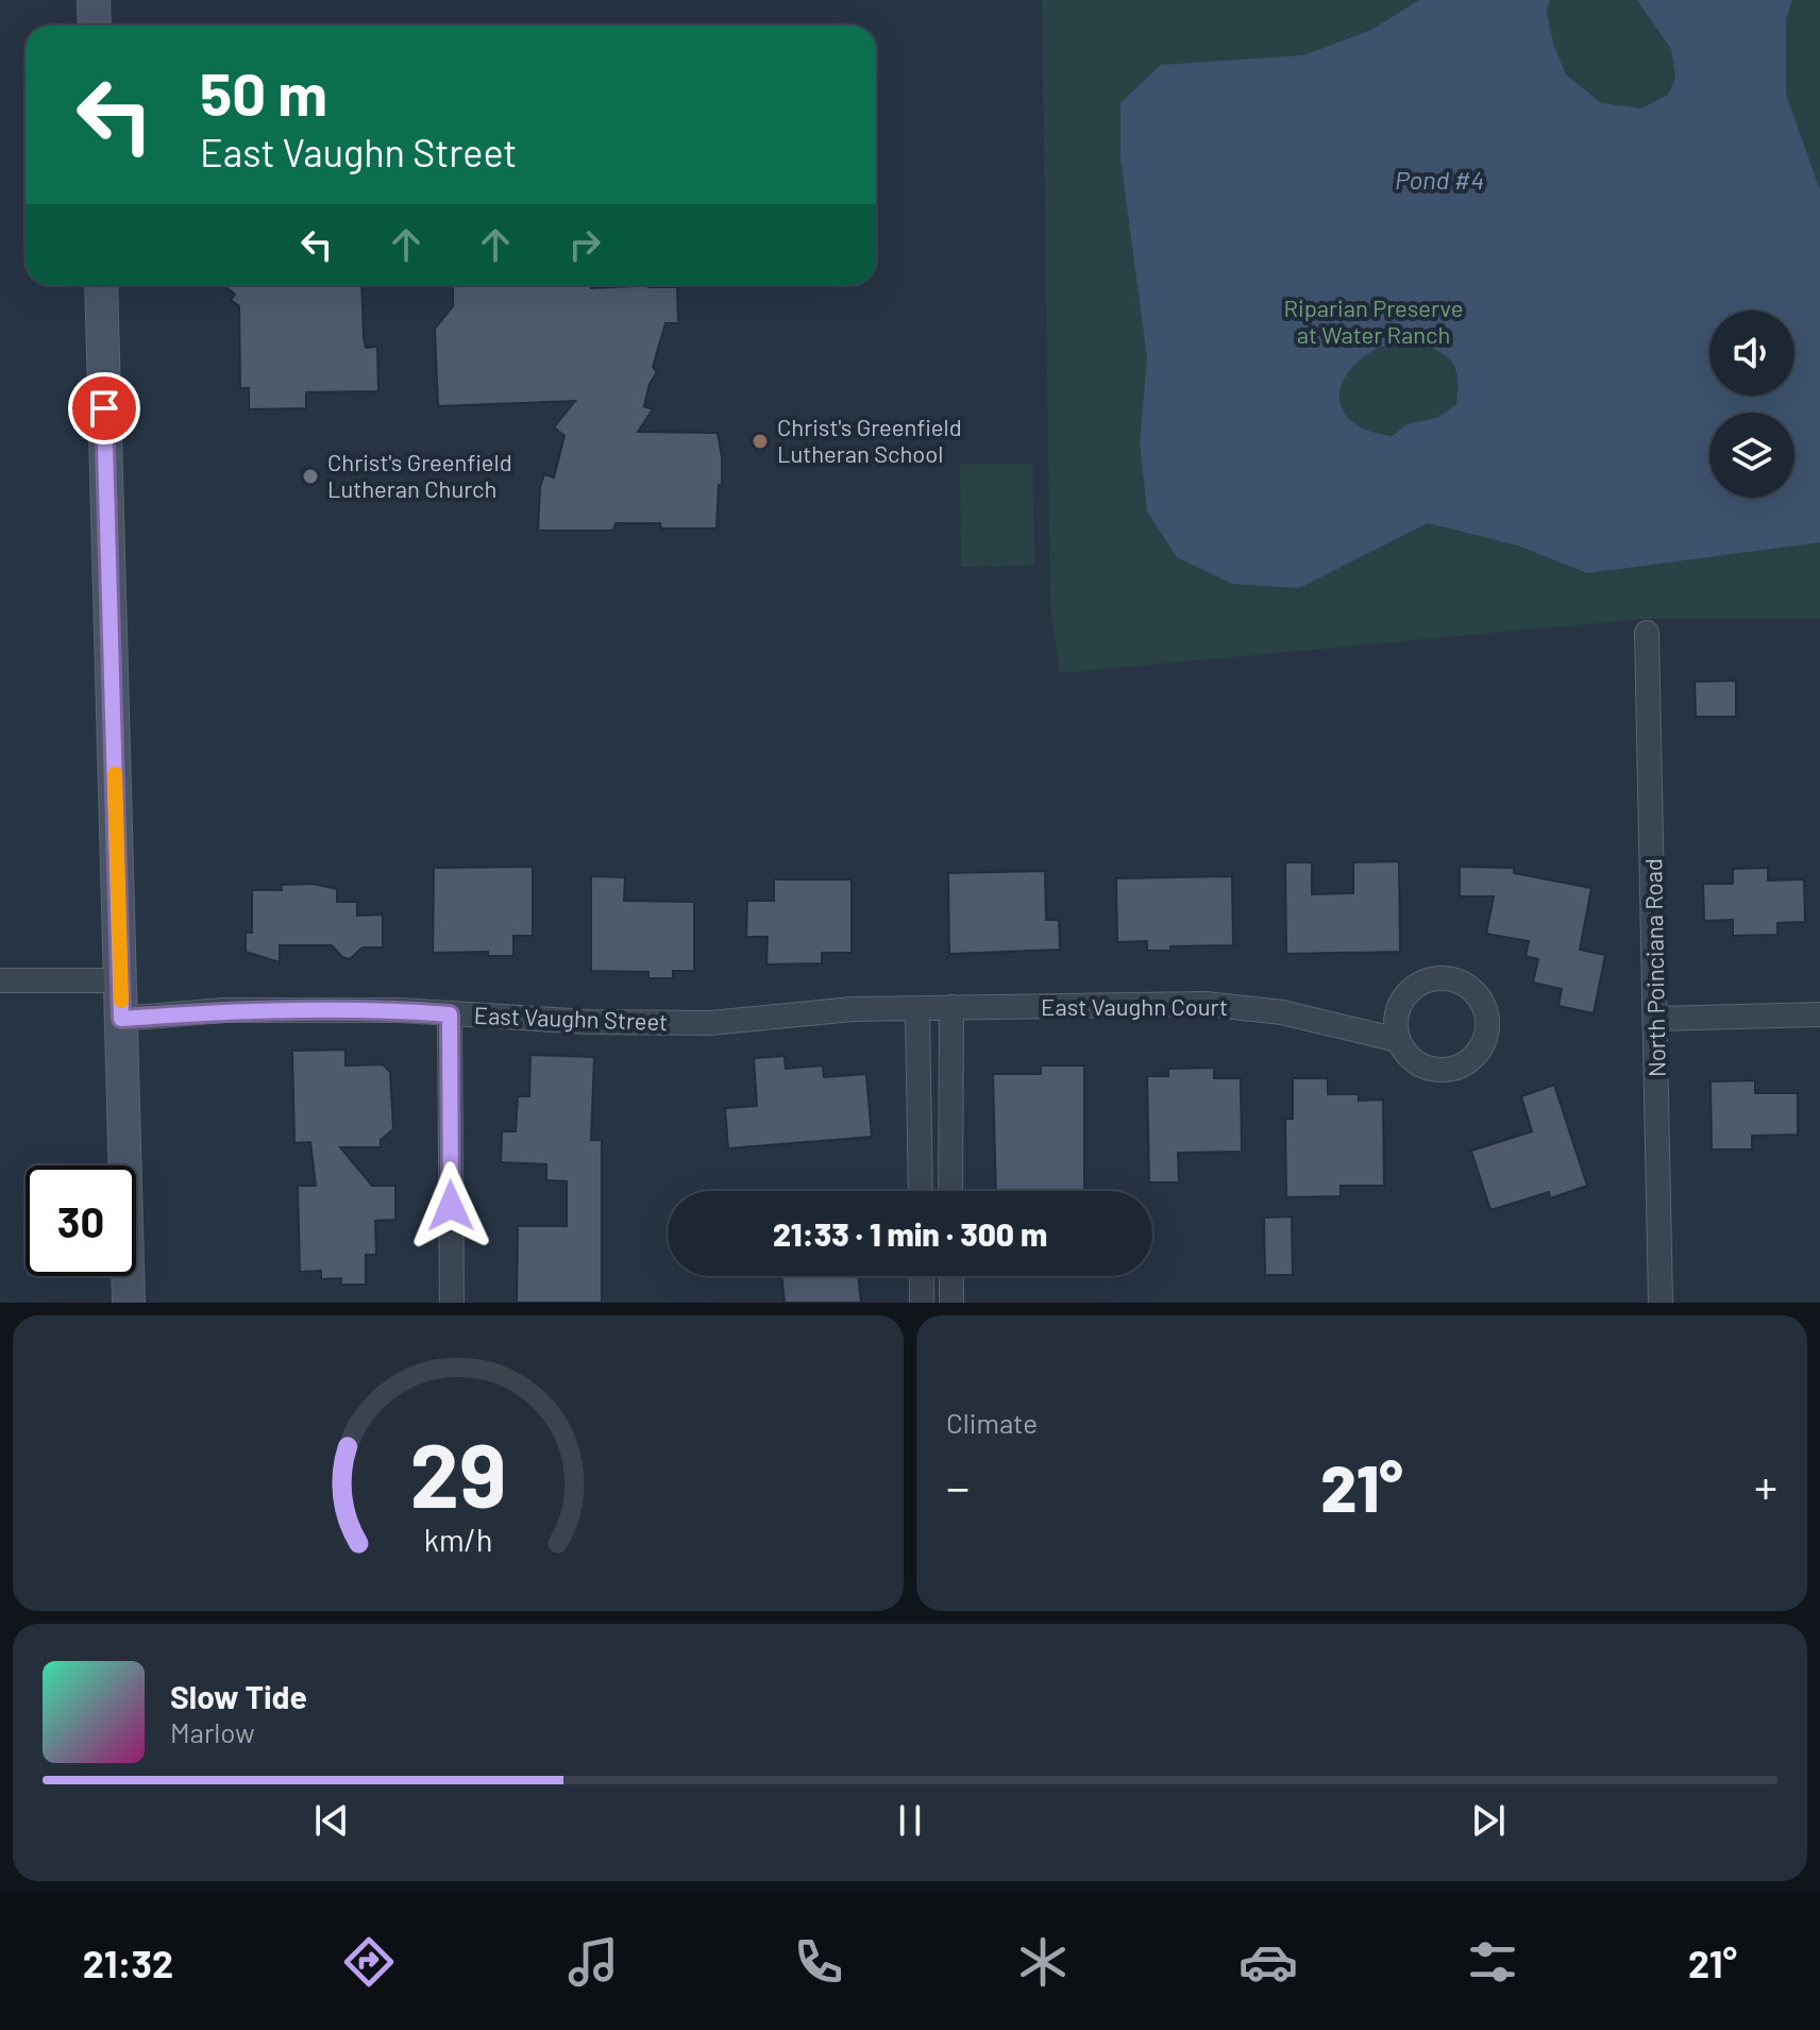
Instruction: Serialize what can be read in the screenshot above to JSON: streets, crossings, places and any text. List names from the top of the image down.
{
  "streets": {
    "street": ["North Poinciana Road", "East Vaughn Court", "East Vaughn Street"]
  },
  "crossings": [
    ["East Vaughn Court", "East Vaughn Street"]
  ],
  "water": ["Pond #4"],
  "parks": ["Riparian Preserve at Water Ranch"],
  "places": ["Christ's Greenfield Lutheran School", "Christ's Greenfield Lutheran Church"],
  "page": {
    "turn": ["50 m", "East Vaughn Street"],
    "limit": "30",
    "trip": "21:33 · 1 min · 300 m",
    "tile": "Climate",
    "heat": ["−", "21°", "+"],
    "song": ["Slow Tide", "Marlow"],
    "tabs": ["21:32", "21°"],
    "gauge": ["29", "km/h"]
  }
}
